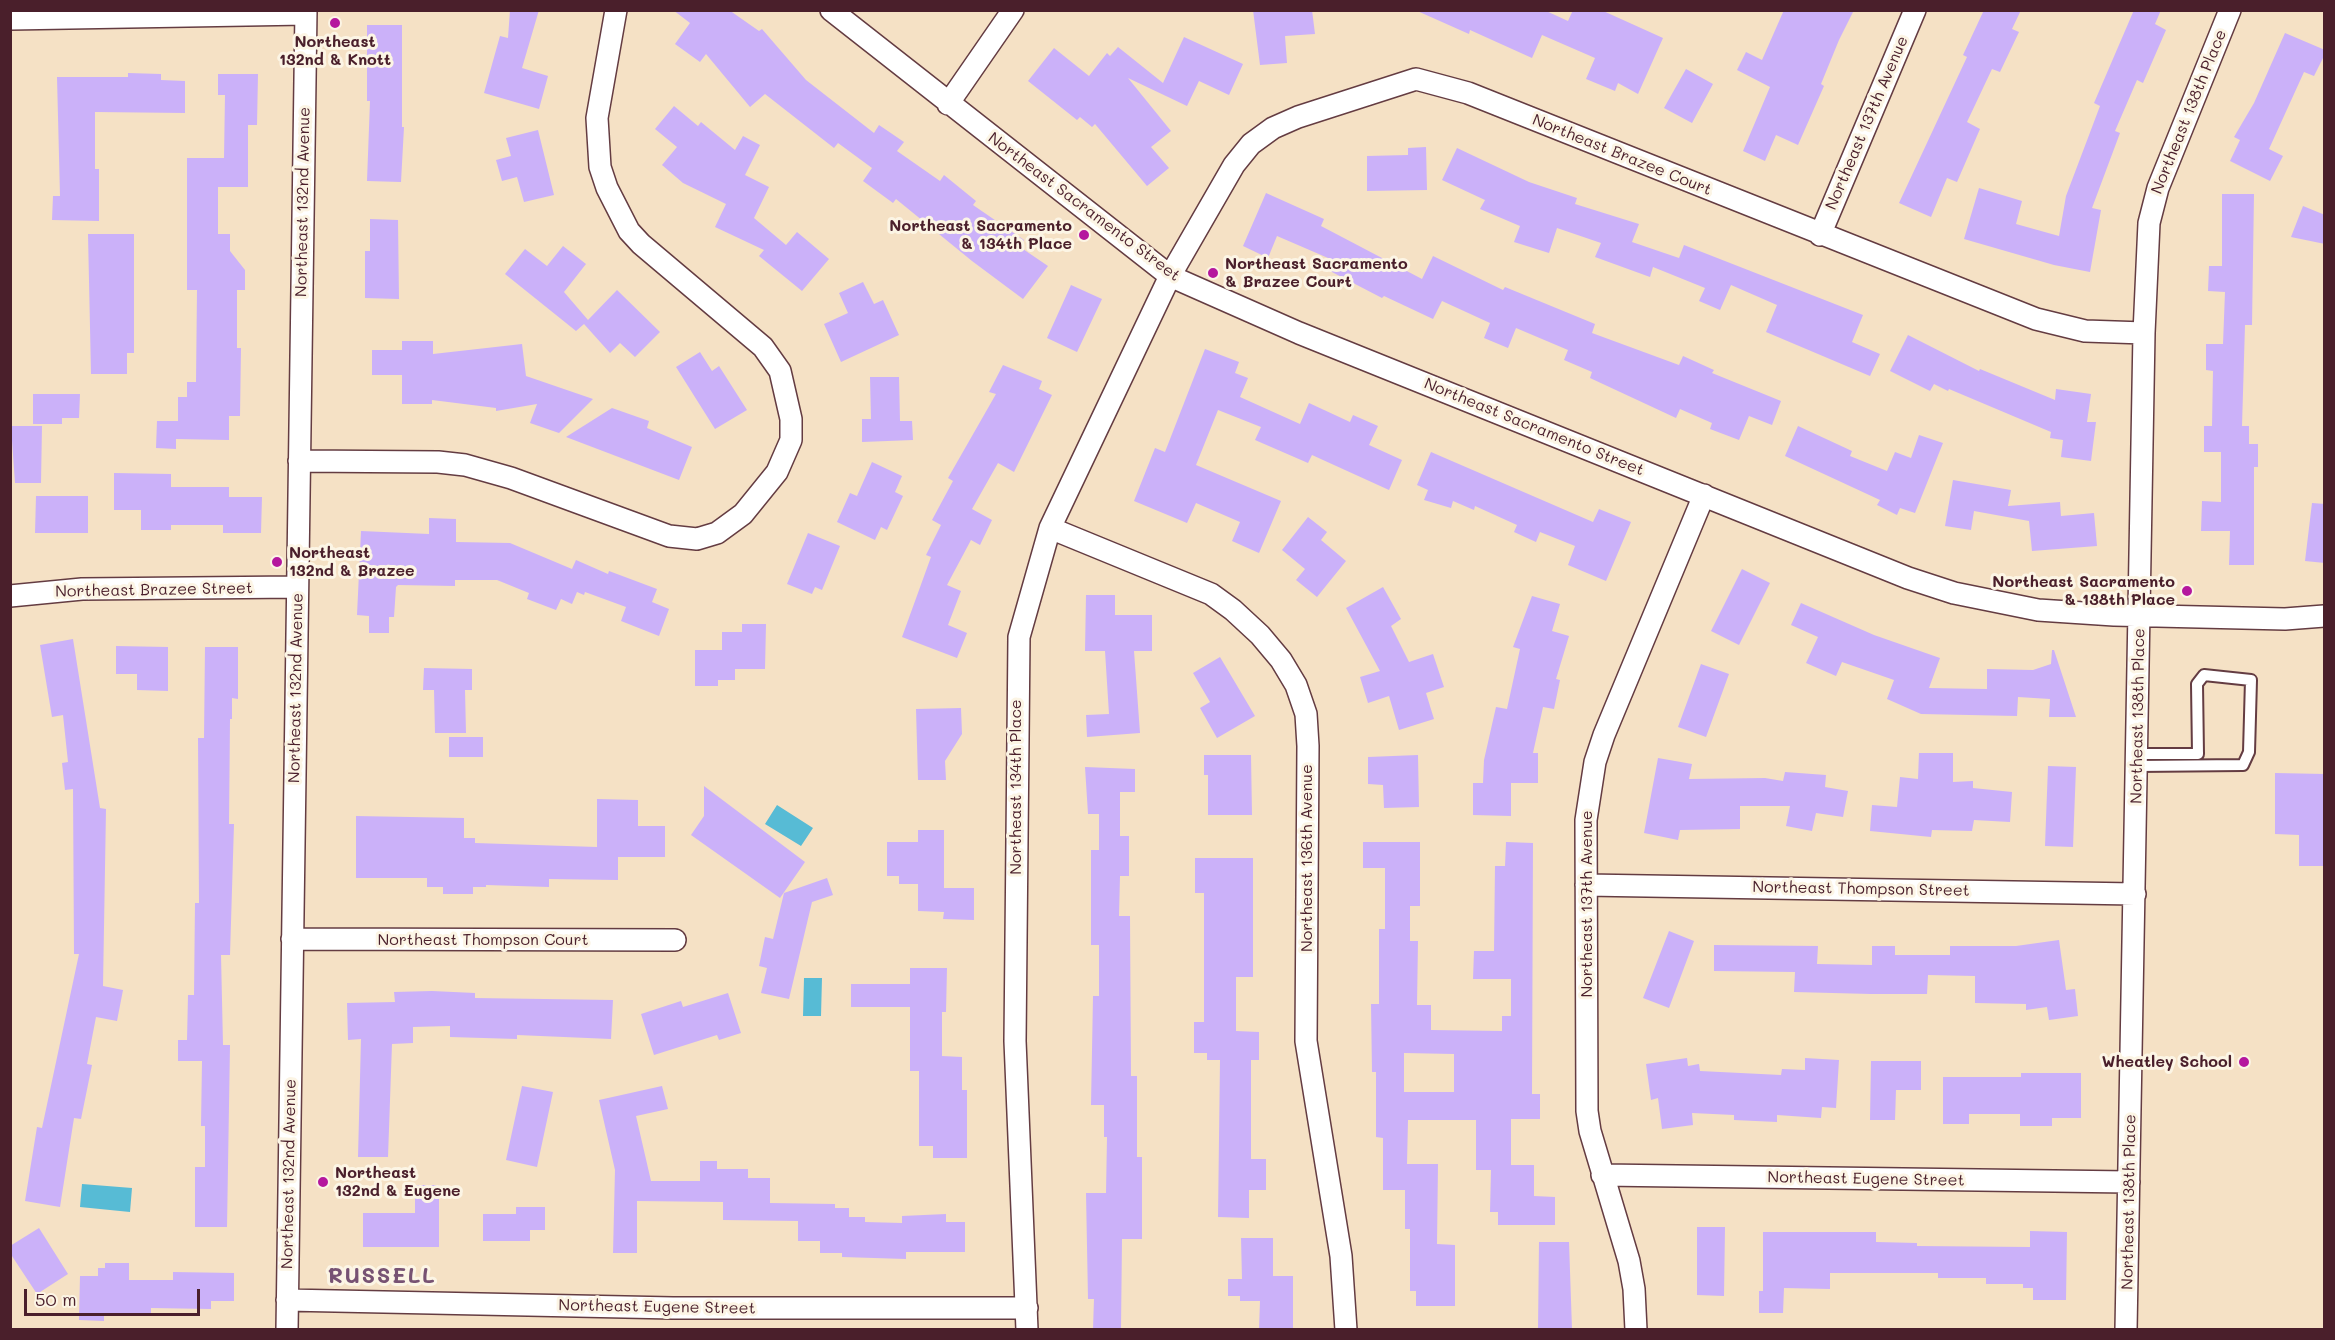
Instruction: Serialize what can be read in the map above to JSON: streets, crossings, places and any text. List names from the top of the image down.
{
  "streets": {
    "street": [
      "Northeast 138th Place",
      "Northeast 137th Avenue",
      "Northeast Brazee Court",
      "Northeast 132nd Avenue",
      "Northeast Sacramento Street",
      "Northeast Brazee Street",
      "Northeast 134th Place",
      "Northeast 136th Avenue",
      "Northeast Thompson Street",
      "Northeast Thompson Court",
      "Northeast Eugene Street"
    ]
  },
  "crossings": [
    ["Northeast 138th Place", "Northeast Brazee Court"],
    ["Northeast 138th Place", "Northeast Sacramento Street"],
    ["Northeast 138th Place", "Northeast Thompson Street"],
    ["Northeast 138th Place", "Northeast Eugene Street"],
    ["Northeast 137th Avenue", "Northeast Brazee Court"],
    ["Northeast 137th Avenue", "Northeast Sacramento Street"],
    ["Northeast 137th Avenue", "Northeast Thompson Street"],
    ["Northeast 137th Avenue", "Northeast Eugene Street"],
    ["Northeast Brazee Court", "Northeast Sacramento Street"],
    ["Northeast Brazee Court", "Northeast 134th Place"],
    ["Northeast 132nd Avenue", "Northeast Brazee Street"],
    ["Northeast 132nd Avenue", "Northeast Thompson Court"],
    ["Northeast 132nd Avenue", "Northeast Eugene Street"],
    ["Northeast Sacramento Street", "Northeast 134th Place"],
    ["Northeast 134th Place", "Northeast 136th Avenue"],
    ["Northeast 134th Place", "Northeast Eugene Street"]
  ],
  "districts": ["RUSSELL"],
  "places": [
    "Northeast 132nd & Knott",
    "Northeast Sacramento & 134th Place",
    "Northeast Sacramento & Brazee Court",
    "Northeast 132nd & Brazee",
    "Northeast Sacramento & 138th Place",
    "Wheatley School",
    "Northeast 132nd & Eugene"
  ],
  "scale_bar": "50 m"
}
